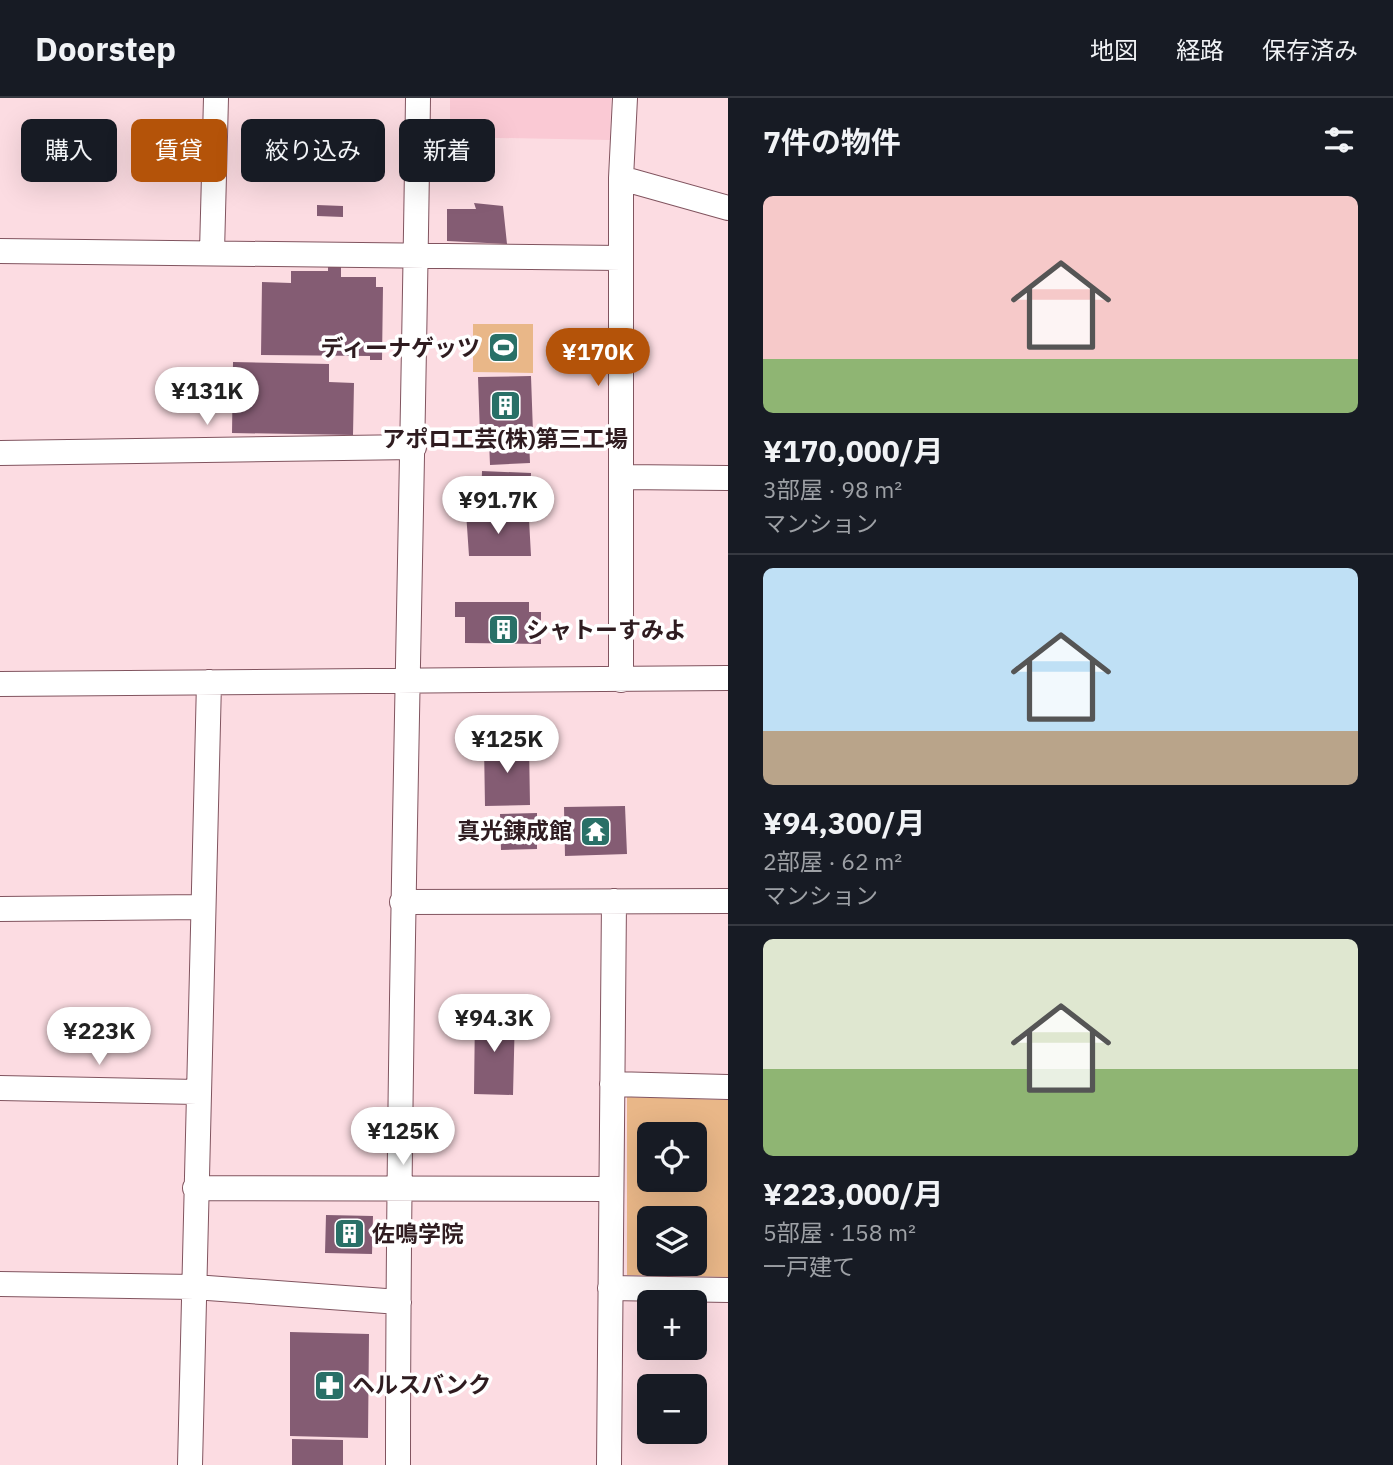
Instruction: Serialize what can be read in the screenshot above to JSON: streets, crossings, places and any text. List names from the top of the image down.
{
  "places": {
    "sports": ["ディーナゲッツ"],
    "building": ["アポロ工芸(株)第三工場", "シャトーすみよ", "佐鳴学院"],
    "temple": ["真光錬成館"],
    "pharmacy": ["ヘルスバンク"]
  },
  "page": {
    "header": "Doorstep",
    "nav": ["地図", "経路", "保存済み"],
    "heading": "7件の物件",
    "chip": [
      "購入",
      "賃貸",
      "絞り込み",
      "新着"
    ],
    "list": [
      {
        "name": "¥170,000/月",
        "note": "3部屋 · 98 m² · マンション"
      },
      {
        "name": "¥94,300/月",
        "note": "2部屋 · 62 m² · マンション"
      },
      {
        "name": "¥223,000/月",
        "note": "5部屋 · 158 m² · 一戸建て"
      }
    ],
    "price": [
      "¥170K",
      "¥131K",
      "¥91.7K",
      "¥125K",
      "¥94.3K",
      "¥223K",
      "¥125K"
    ],
    "map_buttons": ["+", "−"]
  }
}
